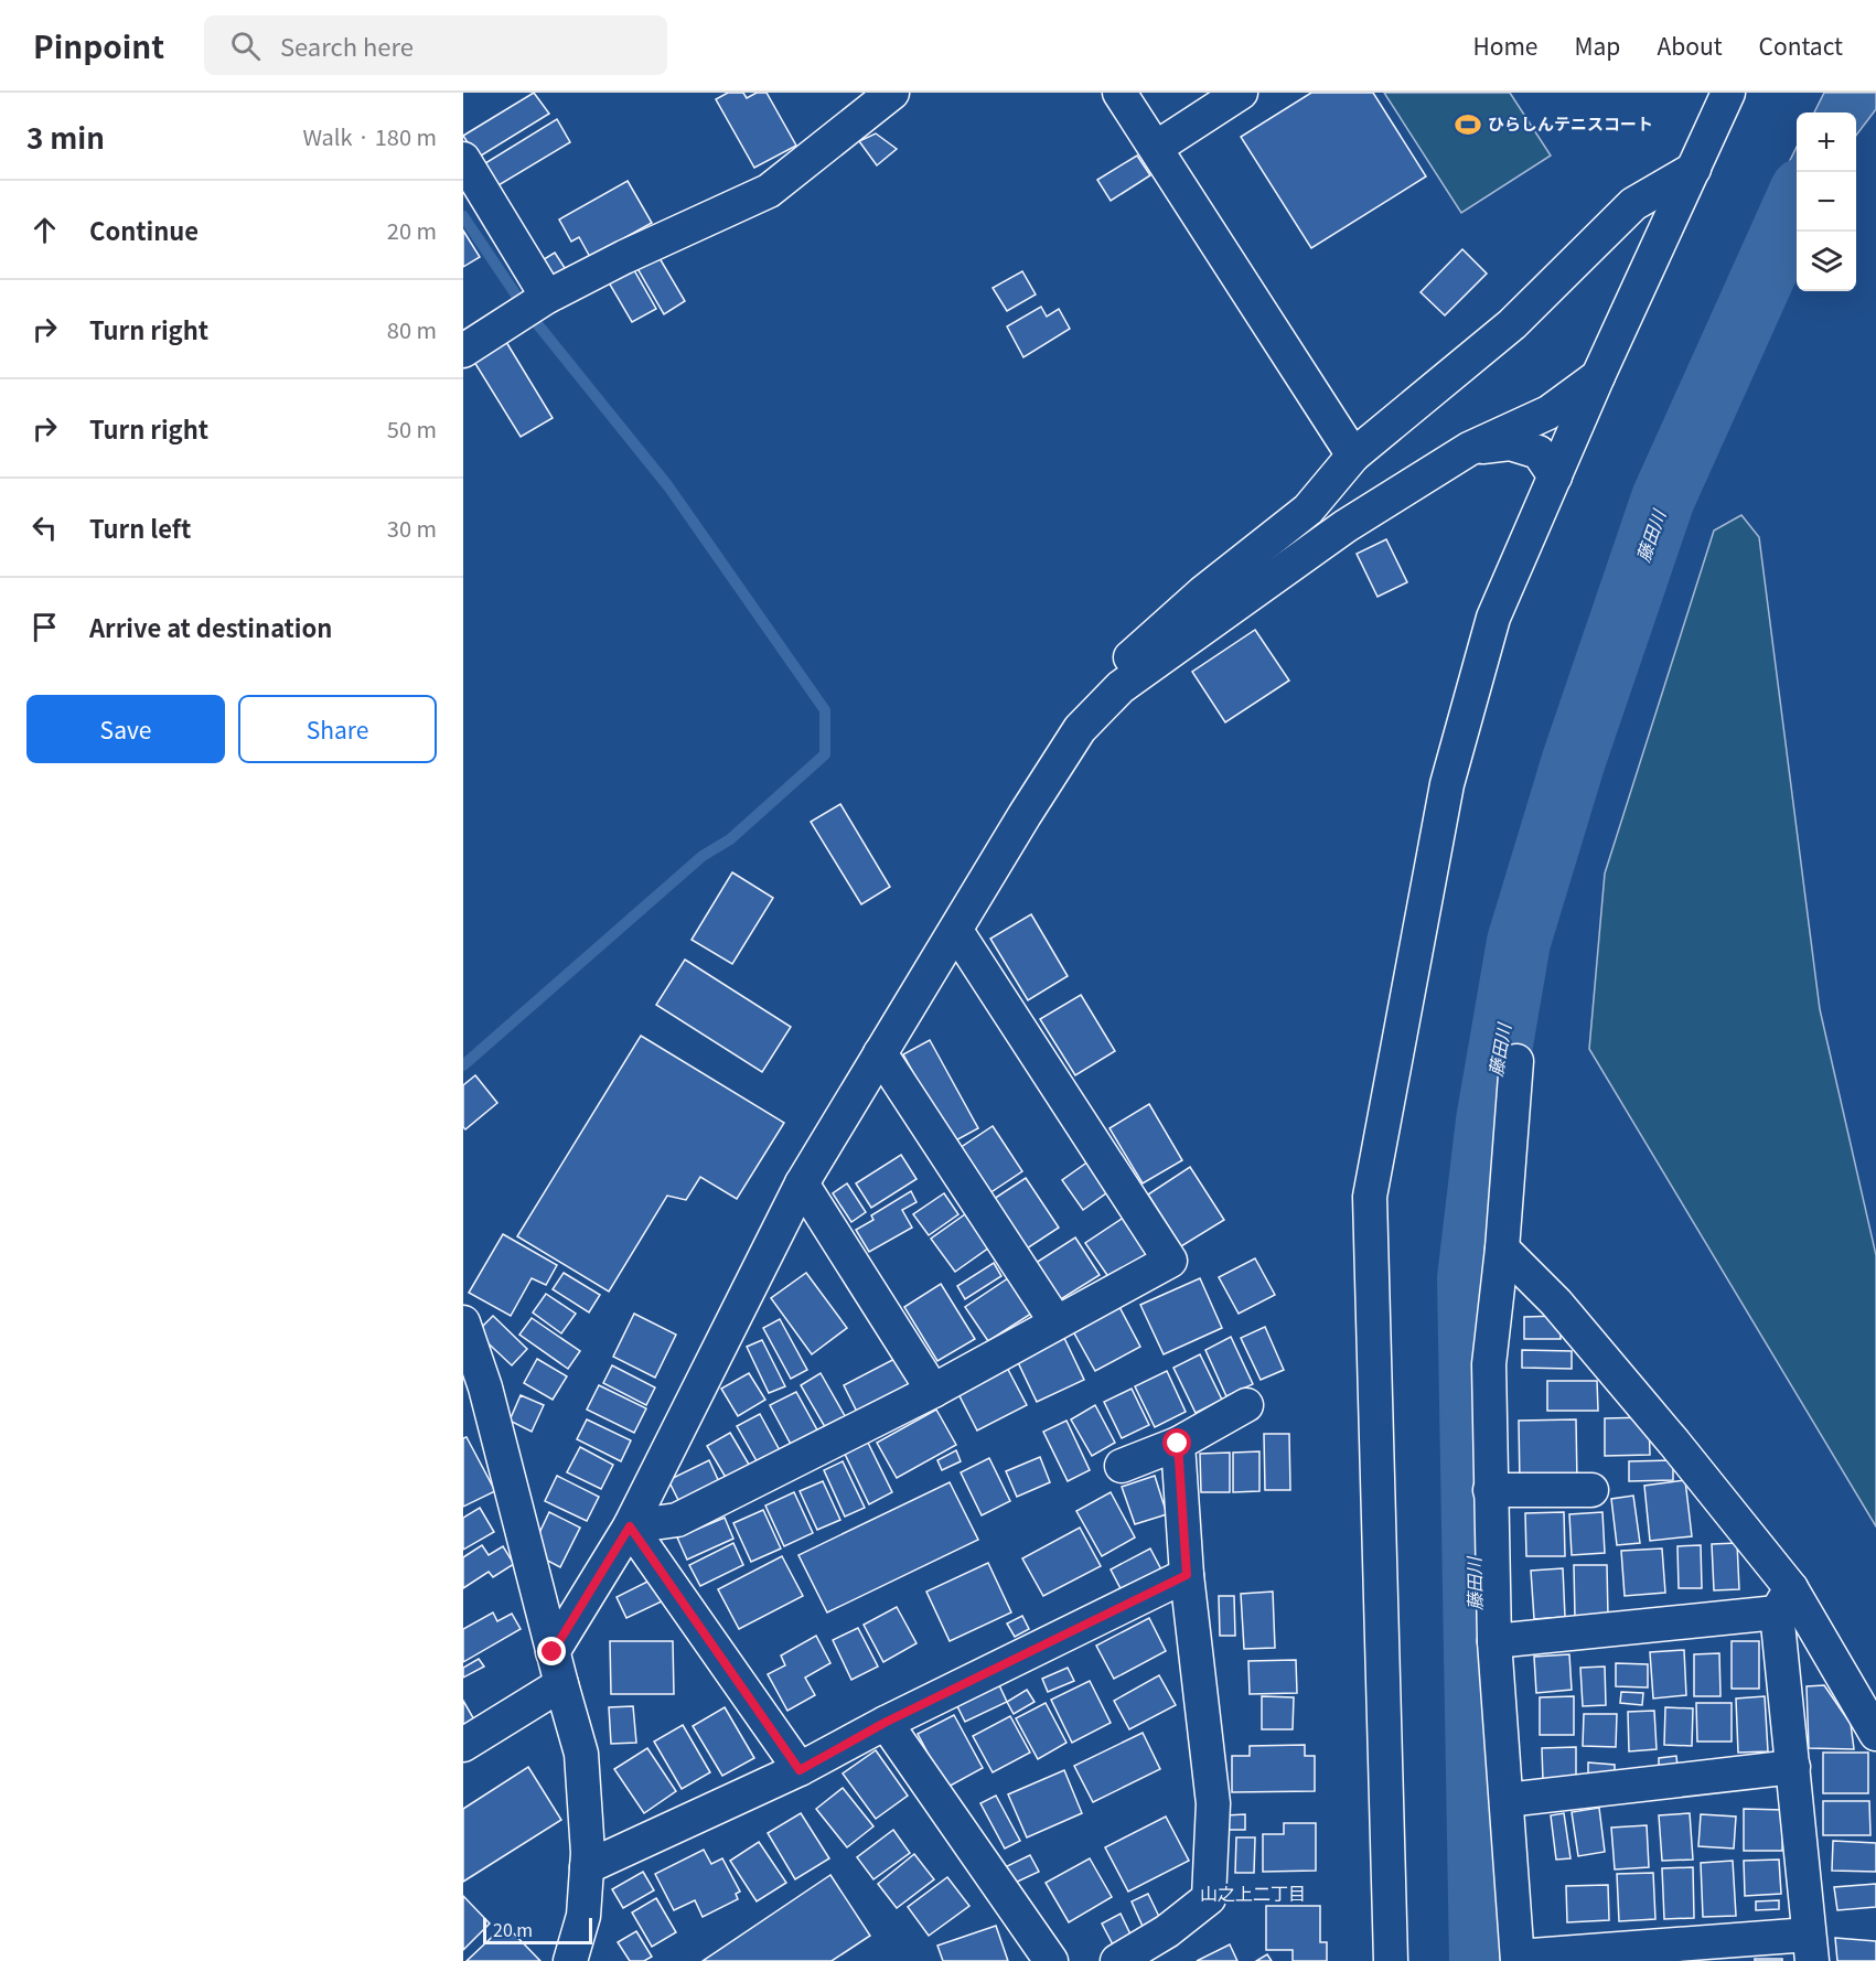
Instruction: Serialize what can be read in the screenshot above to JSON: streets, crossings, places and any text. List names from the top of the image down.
{
  "districts": ["山之上二丁目"],
  "water": ["藤田川"],
  "places": {
    "sports": ["ひらしんテニスコート"]
  },
  "scale_bar": "20 m",
  "page": {
    "header": "Pinpoint",
    "search": "Search here",
    "nav": [
      "Home",
      "Map",
      "About",
      "Contact"
    ],
    "heading": ["3 min", "Walk · 180 m"],
    "map_buttons": ["+", "−"],
    "list": [
      ["Continue", "20 m"],
      ["Turn right", "80 m"],
      ["Turn right", "50 m"],
      ["Turn left", "30 m"],
      "Arrive at destination"
    ],
    "buttons": ["Save", "Share"],
    "scale": "20 m"
  }
}
